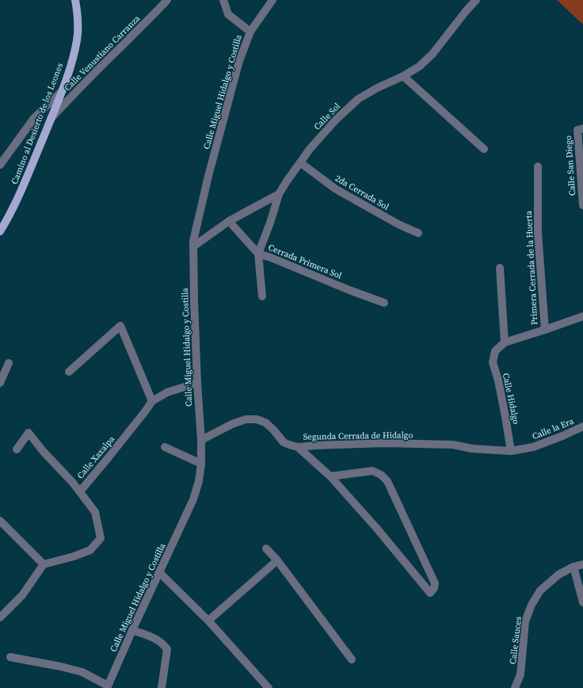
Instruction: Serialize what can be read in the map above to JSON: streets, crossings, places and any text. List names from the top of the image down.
{
  "streets": {
    "main road": ["Camino al Desierto de los Leones"],
    "street": [
      "Calle Venustiano Carranza",
      "Calle Miguel Hidalgo y Costilla",
      "Calle Sol",
      "Calle San Diego",
      "2da Cerrada Sol",
      "Cerrada Primera Sol",
      "Primera Cerrada de la Huerta",
      "Calle Hidalgo",
      "Calle la Era",
      "Segunda Cerrada de Hidalgo",
      "Calle Xaxalpa",
      "Calle Sauces"
    ]
  },
  "crossings": [
    ["Calle Venustiano Carranza", "Camino al Desierto de los Leones"],
    ["Calle Miguel Hidalgo y Costilla", "Segunda Cerrada de Hidalgo"],
    ["Calle Miguel Hidalgo y Costilla", "Calle Xaxalpa"],
    ["Calle Sol", "2da Cerrada Sol"],
    ["Calle Sol", "Cerrada Primera Sol"],
    ["Calle Hidalgo", "Calle la Era"],
    ["Calle Hidalgo", "Segunda Cerrada de Hidalgo"],
    ["Calle la Era", "Segunda Cerrada de Hidalgo"]
  ]
}
